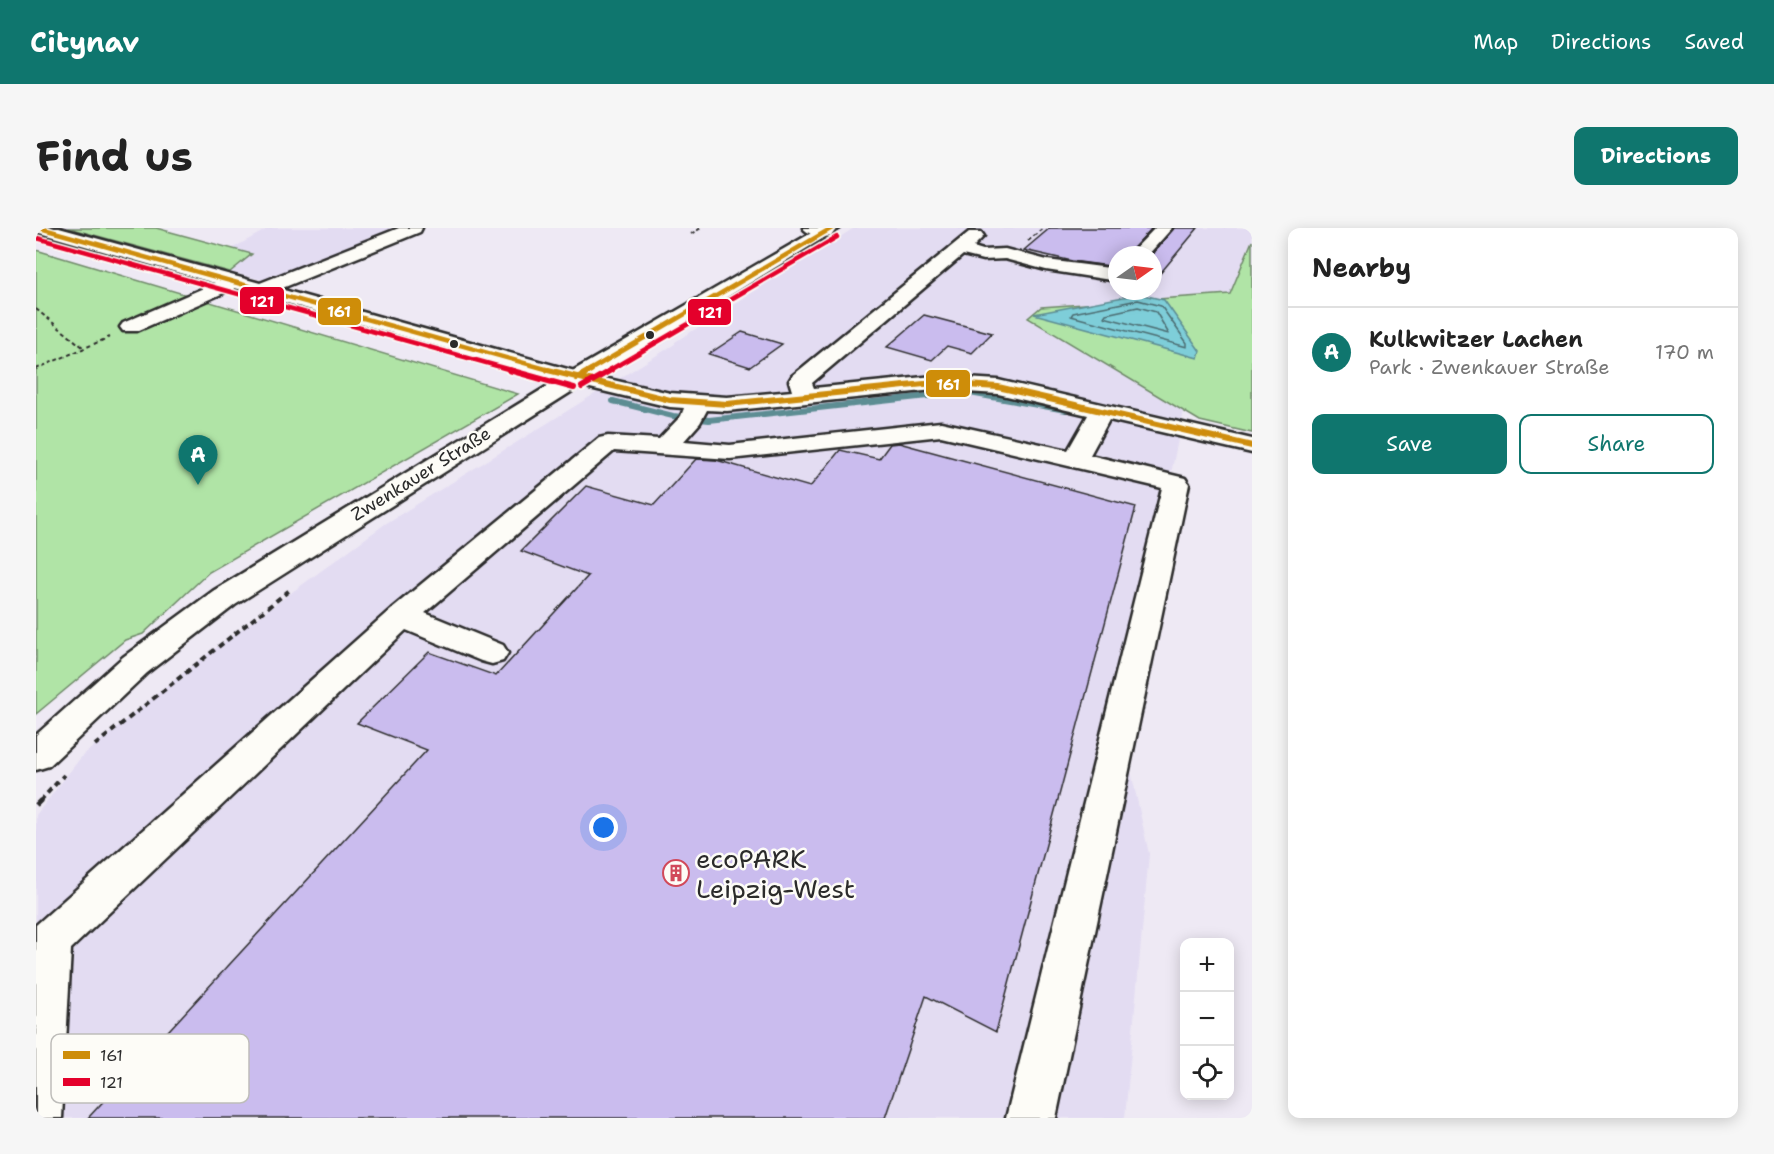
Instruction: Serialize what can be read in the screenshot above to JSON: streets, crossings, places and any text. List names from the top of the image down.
{
  "streets": {
    "street": ["Zwenkauer Straße"]
  },
  "places": {
    "building": ["ecoPARK Leipzig-West"]
  },
  "lines": ["transit line 161", "transit line 121"],
  "legend": ["161", "121"],
  "north": "right",
  "page": {
    "header": "Citynav",
    "nav": ["Map", "Directions", "Saved"],
    "buttons": [
      "Directions",
      ["Save", "Share"]
    ],
    "title": "Find us",
    "heading": "Nearby",
    "list": [
      {
        "mark": "A",
        "name": "Kulkwitzer Lachen",
        "note": "Park · Zwenkauer Straße",
        "value": "170 m"
      }
    ],
    "pins": "A",
    "map_buttons": ["+", "−"]
  }
}
